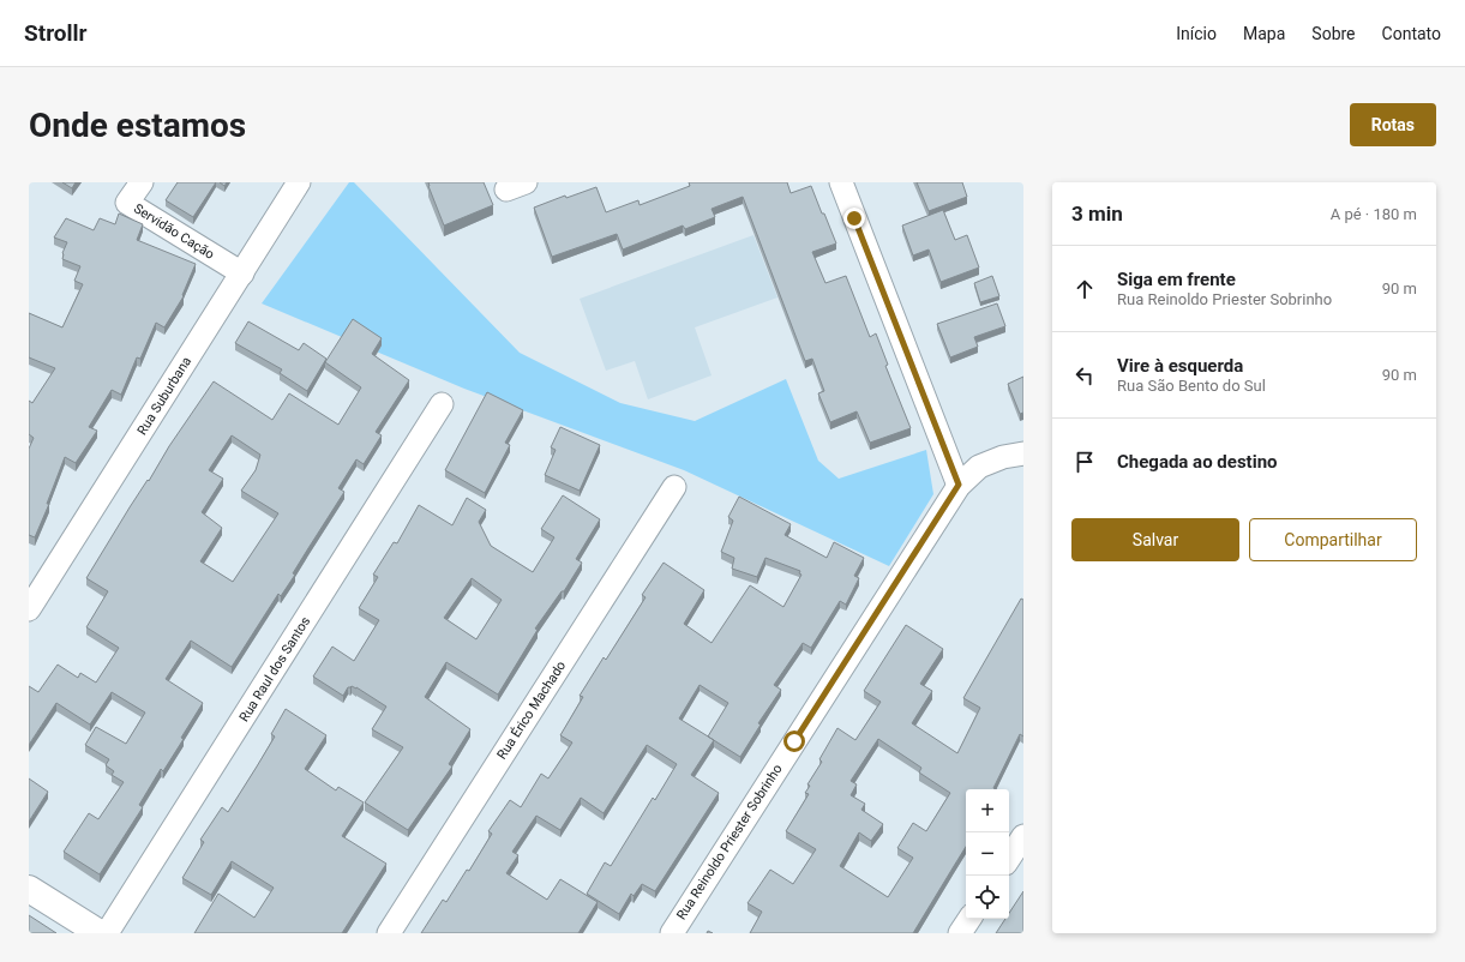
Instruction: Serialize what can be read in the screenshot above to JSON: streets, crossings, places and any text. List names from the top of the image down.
{
  "streets": {
    "street": [
      "Servidão Cação",
      "Rua Suburbana",
      "Rua Raul dos Santos",
      "Rua Érico Machado",
      "Rua Reinoldo Priester Sobrinho"
    ]
  },
  "crossings": [
    ["Servidão Cação", "Rua Suburbana"]
  ],
  "page": {
    "header": "Strollr",
    "nav": [
      "Início",
      "Mapa",
      "Sobre",
      "Contato"
    ],
    "buttons": [
      "Rotas",
      ["Salvar", "Compartilhar"]
    ],
    "title": "Onde estamos",
    "heading": ["3 min", "A pé · 180 m"],
    "list": [
      ["Siga em frente", "Rua Reinoldo Priester Sobrinho", "90 m"],
      ["Vire à esquerda", "Rua São Bento do Sul", "90 m"],
      "Chegada ao destino"
    ],
    "map_buttons": ["+", "−"]
  }
}
